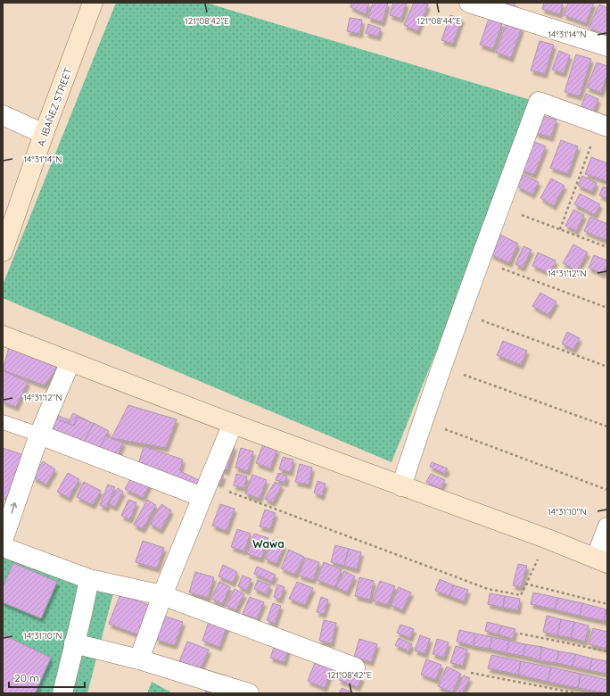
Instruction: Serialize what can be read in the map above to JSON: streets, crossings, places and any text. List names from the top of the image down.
{
  "streets": {
    "street": ["A. IBAÑEZ STREET"]
  },
  "districts": ["Wawa"],
  "scale_bar": "20 m",
  "coordinates": [
    "121°08'42\"E",
    "121°08'44\"E",
    "14°31'14\"N",
    "14°31'12\"N",
    "14°31'10\"N"
  ]
}
